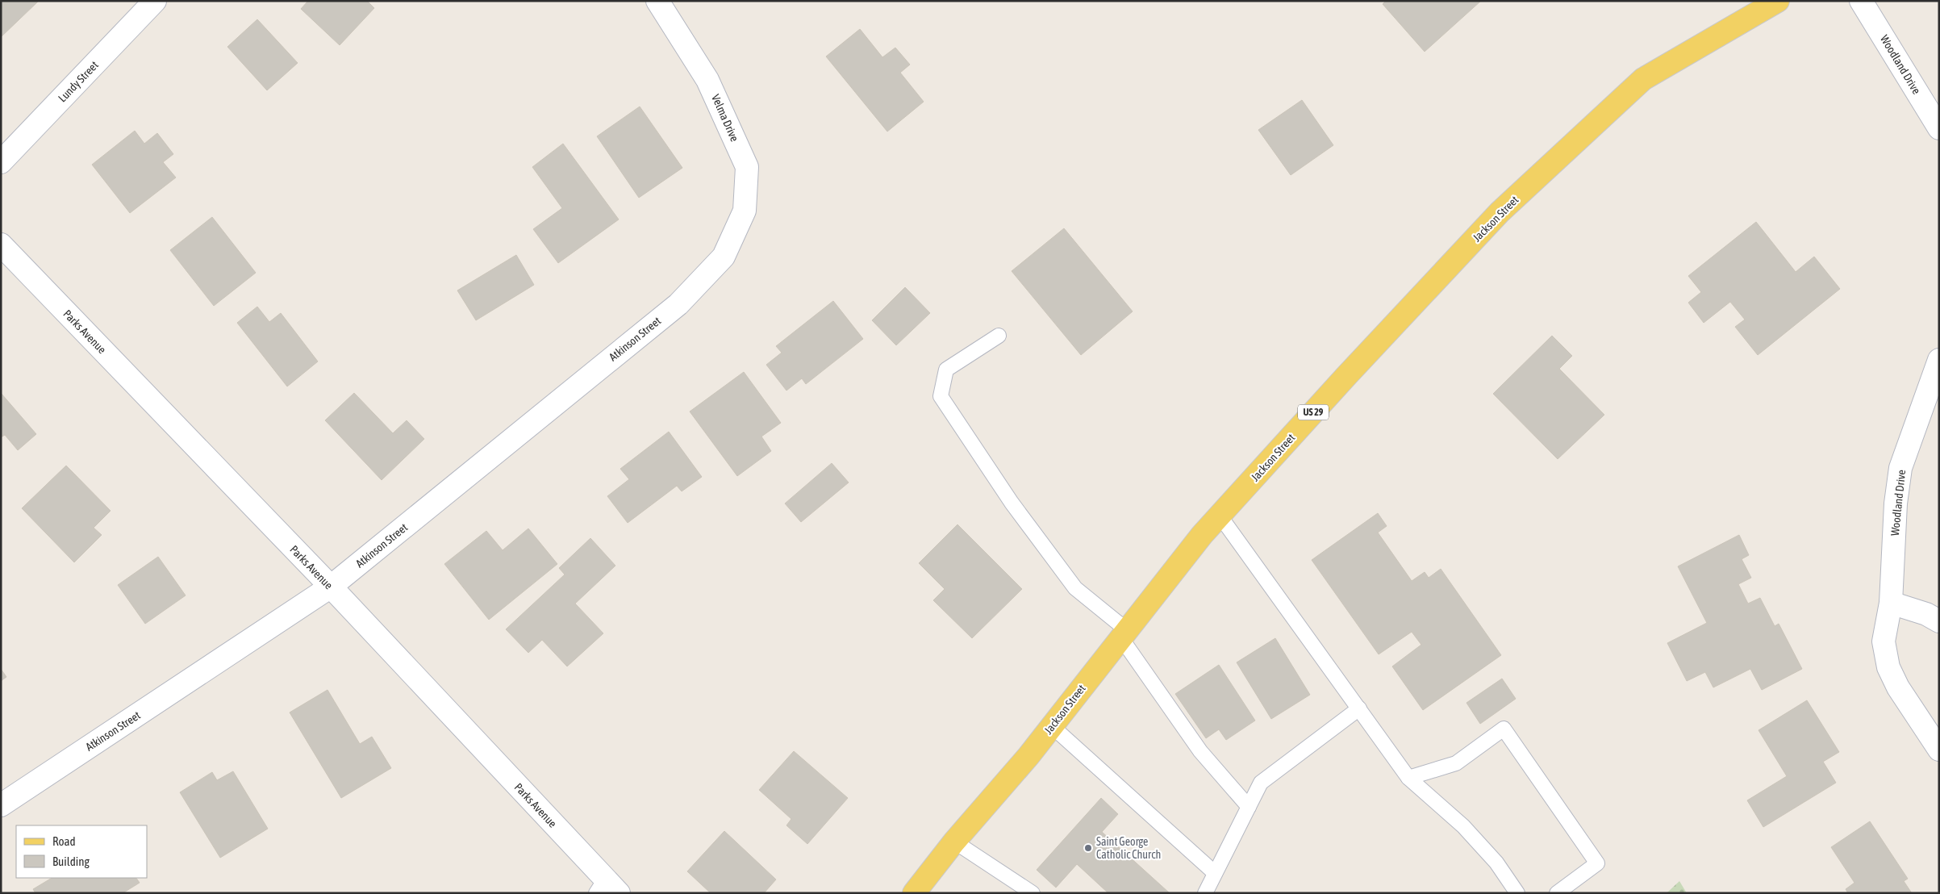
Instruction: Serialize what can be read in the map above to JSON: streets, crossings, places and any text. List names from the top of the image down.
{
  "streets": {
    "main road": ["Jackson Street", "US 29"],
    "street": [
      "Woodland Drive",
      "Lundy Street",
      "Velma Drive",
      "Parks Avenue",
      "Atkinson Street"
    ]
  },
  "crossings": [
    ["Velma Drive", "Atkinson Street"],
    ["Parks Avenue", "Atkinson Street"]
  ],
  "places": ["Saint George Catholic Church"],
  "legend": ["Road", "Building"]
}
